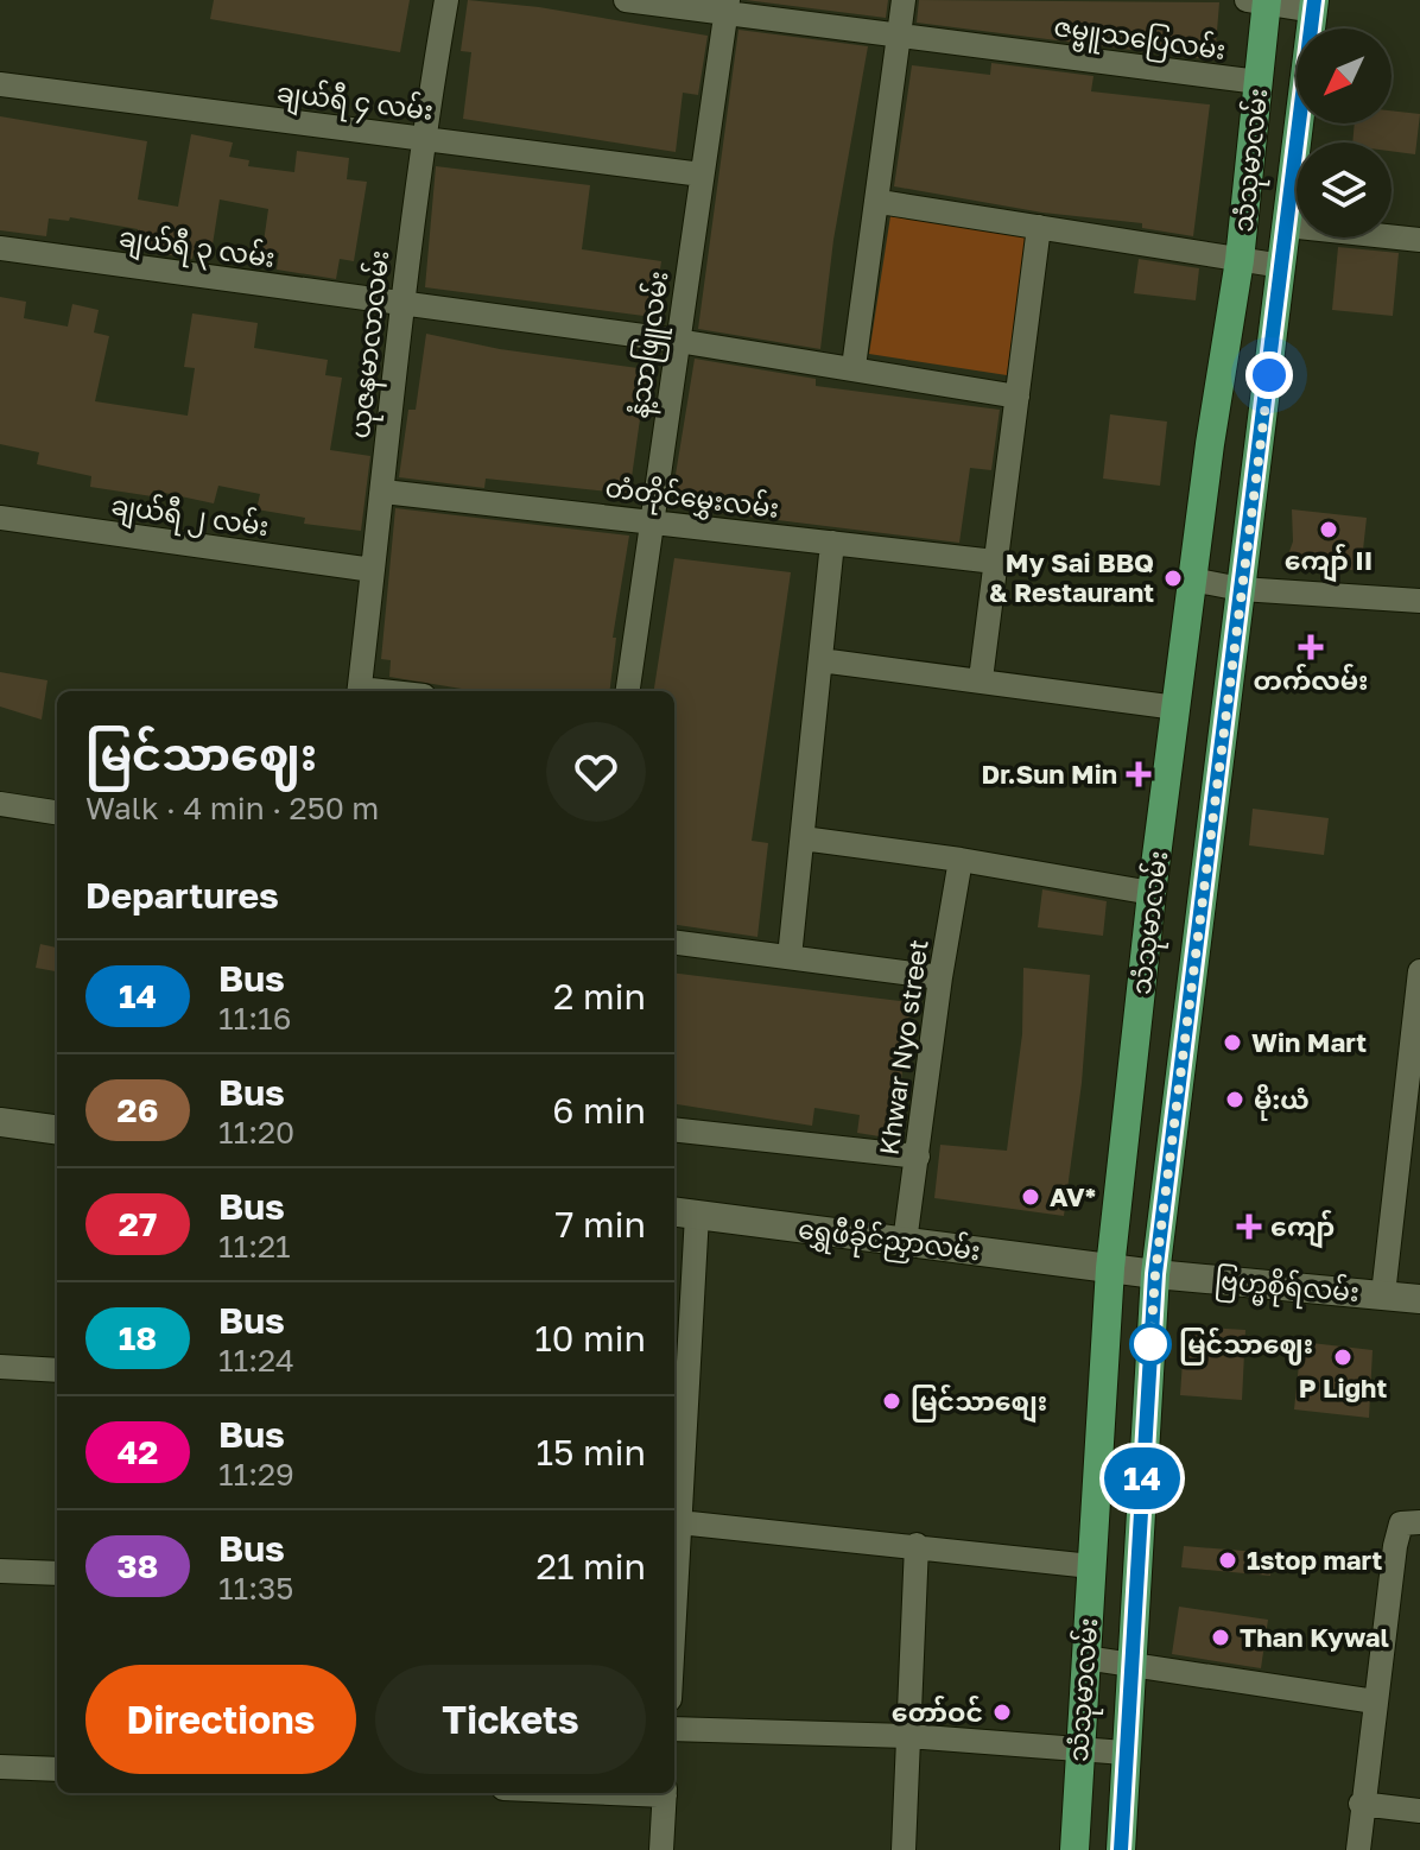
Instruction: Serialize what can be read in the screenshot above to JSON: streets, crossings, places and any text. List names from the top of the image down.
{
  "streets": {
    "main road": ["သံသုမာလမ်း"],
    "street": [
      "ဇမ္ဗူသပြေလမ်း",
      "ချယ်ရီ ၄ လမ်း",
      "ချယ်ရီ ၃ လမ်း",
      "ယုဇနမာလာလမ်း",
      "နံ့သာဖြူလမ်း",
      "တံတိုင်မွှေးလမ်း",
      "ချယ်ရီ ၂ လမ်း",
      "Khwar Nyo street",
      "ရွှေဖီခိုင်ညှာလမ်း",
      "ဗြဟ္မစိုရ်လမ်း"
    ]
  },
  "crossings": [
    ["ဇမ္ဗူသပြေလမ်း", "သံသုမာလမ်း"],
    ["ဇမ္ဗူသပြေလမ်း", "နံ့သာဖြူလမ်း"],
    ["ချယ်ရီ ၄ လမ်း", "ယုဇနမာလာလမ်း"],
    ["ချယ်ရီ ၄ လမ်း", "နံ့သာဖြူလမ်း"],
    ["သံသုမာလမ်း", "ရွှေဖီခိုင်ညှာလမ်း"],
    ["သံသုမာလမ်း", "ဗြဟ္မစိုရ်လမ်း"],
    ["ချယ်ရီ ၃ လမ်း", "ယုဇနမာလာလမ်း"],
    ["ယုဇနမာလာလမ်း", "တံတိုင်မွှေးလမ်း"],
    ["ယုဇနမာလာလမ်း", "ချယ်ရီ ၂ လမ်း"],
    ["နံ့သာဖြူလမ်း", "တံတိုင်မွှေးလမ်း"],
    ["Khwar Nyo street", "ရွှေဖီခိုင်ညှာလမ်း"],
    ["ရွှေဖီခိုင်ညှာလမ်း", "ဗြဟ္မစိုရ်လမ်း"]
  ],
  "places": {
    "other": [
      "ကျော် II",
      "My Sai BBQ & Restaurant",
      "Win Mart",
      "မို:ယံ",
      "AV*",
      "မြင်သာဈေး",
      "P Light",
      "မြင်သာစျေး",
      "1stop mart",
      "Than Kywal",
      "တော်ဝင်"
    ],
    "health": ["တက်လမ်း", "Dr.Sun Min", "ကျော်"]
  },
  "lines": ["bus line 14"],
  "north": "bottom left",
  "page": {
    "on_map": "14",
    "heading": [
      ["မြင်သာဈေး", "Walk · 4 min · 250 m"],
      "Departures"
    ],
    "list": [
      {
        "mark": "14",
        "name": "Bus",
        "note": "11:16",
        "value": "2 min"
      },
      {
        "mark": "26",
        "name": "Bus",
        "note": "11:20",
        "value": "6 min"
      },
      {
        "mark": "27",
        "name": "Bus",
        "note": "11:21",
        "value": "7 min"
      },
      {
        "mark": "18",
        "name": "Bus",
        "note": "11:24",
        "value": "10 min"
      },
      {
        "mark": "42",
        "name": "Bus",
        "note": "11:29",
        "value": "15 min"
      },
      {
        "mark": "38",
        "name": "Bus",
        "note": "11:35",
        "value": "21 min"
      }
    ],
    "buttons": ["Directions", "Tickets"]
  }
}
